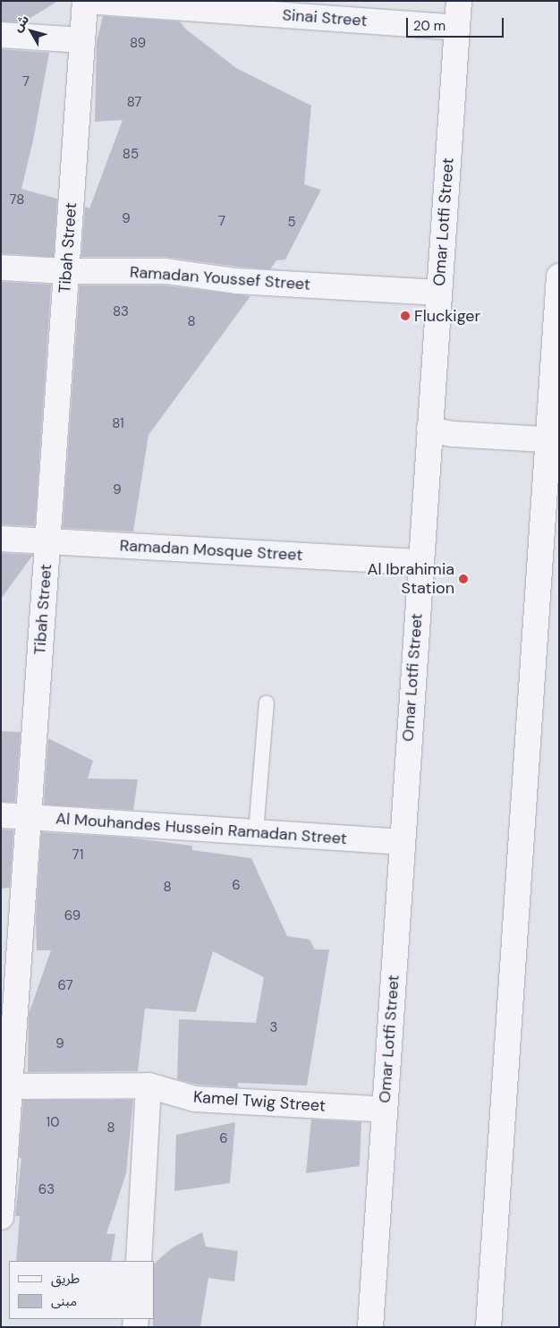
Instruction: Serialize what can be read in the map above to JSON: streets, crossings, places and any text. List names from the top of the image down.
{
  "streets": {
    "street": [
      "Sinai Street",
      "Omar Lotfi Street",
      "Tibah Street",
      "Ramadan Youssef Street",
      "Ramadan Mosque Street",
      "Al Mouhandes Hussein Ramadan Street",
      "Kamel Twig Street"
    ]
  },
  "crossings": [
    ["Sinai Street", "Omar Lotfi Street"],
    ["Sinai Street", "Tibah Street"],
    ["Omar Lotfi Street", "Ramadan Youssef Street"],
    ["Omar Lotfi Street", "Ramadan Mosque Street"],
    ["Omar Lotfi Street", "Al Mouhandes Hussein Ramadan Street"],
    ["Omar Lotfi Street", "Kamel Twig Street"],
    ["Tibah Street", "Ramadan Youssef Street"],
    ["Tibah Street", "Ramadan Mosque Street"],
    ["Tibah Street", "Al Mouhandes Hussein Ramadan Street"],
    ["Tibah Street", "Kamel Twig Street"]
  ],
  "places": ["Fluckiger", "Al Ibrahimia Station"],
  "house_numbers": [
    "89",
    "7",
    "87",
    "85",
    "78",
    "9",
    "7",
    "5",
    "83",
    "8",
    "81",
    "9",
    "71",
    "6",
    "8",
    "69",
    "67",
    "3",
    "9",
    "10",
    "8",
    "6",
    "63"
  ],
  "legend": ["طريق", "مبنى"],
  "scale_bar": "20 m",
  "north": "top left"
}
